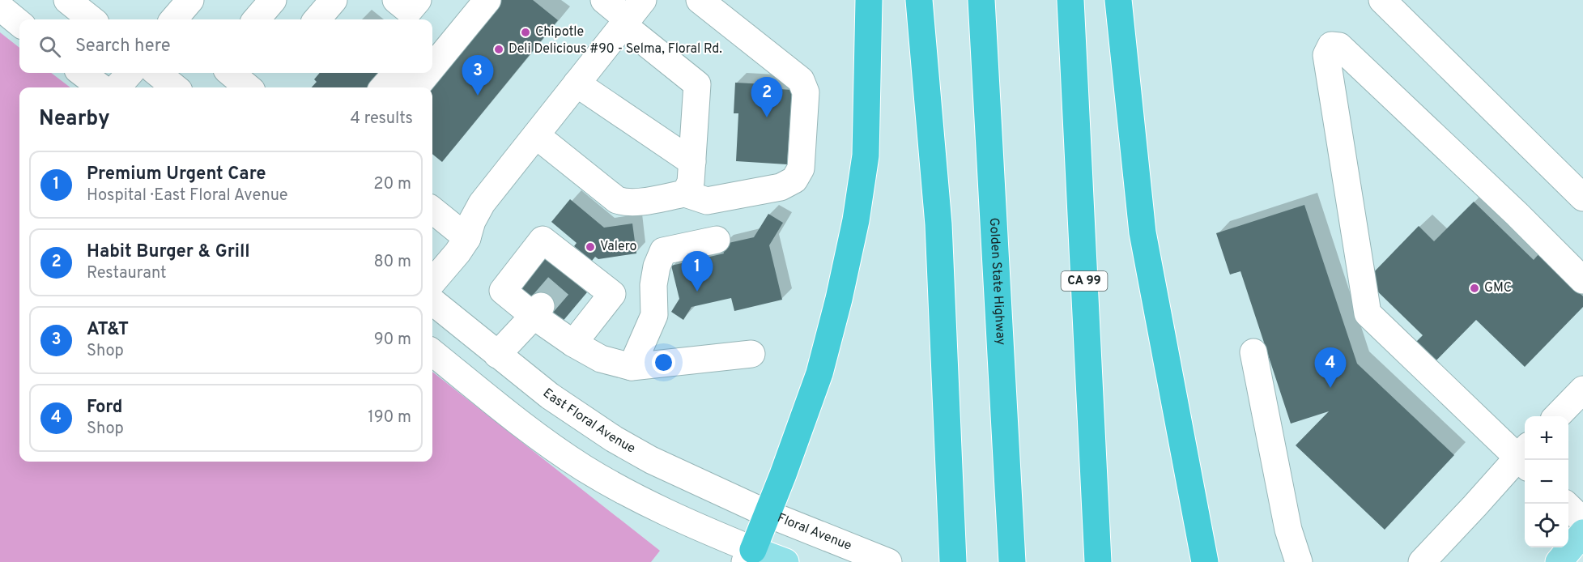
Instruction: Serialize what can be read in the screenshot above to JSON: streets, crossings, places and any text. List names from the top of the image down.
{
  "streets": {
    "highway": ["Golden State Highway", "CA 99"],
    "street": ["East Floral Avenue", "Floral Avenue"]
  },
  "crossings": [
    ["East Floral Avenue", "Floral Avenue"]
  ],
  "places": [
    "Chipotle",
    "Deli Delicious #90 - Selma, Floral Rd.",
    "Valero",
    "GMC"
  ],
  "page": {
    "search": "Search here",
    "pins": [
      "3",
      "2",
      "1",
      "4"
    ],
    "heading": ["Nearby", "4 results"],
    "list": [
      {
        "mark": "1",
        "name": "Premium Urgent Care",
        "note": "Hospital · East Floral Avenue",
        "value": "20 m"
      },
      {
        "mark": "2",
        "name": "Habit Burger & Grill",
        "note": "Restaurant",
        "value": "80 m"
      },
      {
        "mark": "3",
        "name": "AT&T",
        "note": "Shop",
        "value": "90 m"
      },
      {
        "mark": "4",
        "name": "Ford",
        "note": "Shop",
        "value": "190 m"
      }
    ],
    "map_buttons": ["+", "−"]
  }
}
